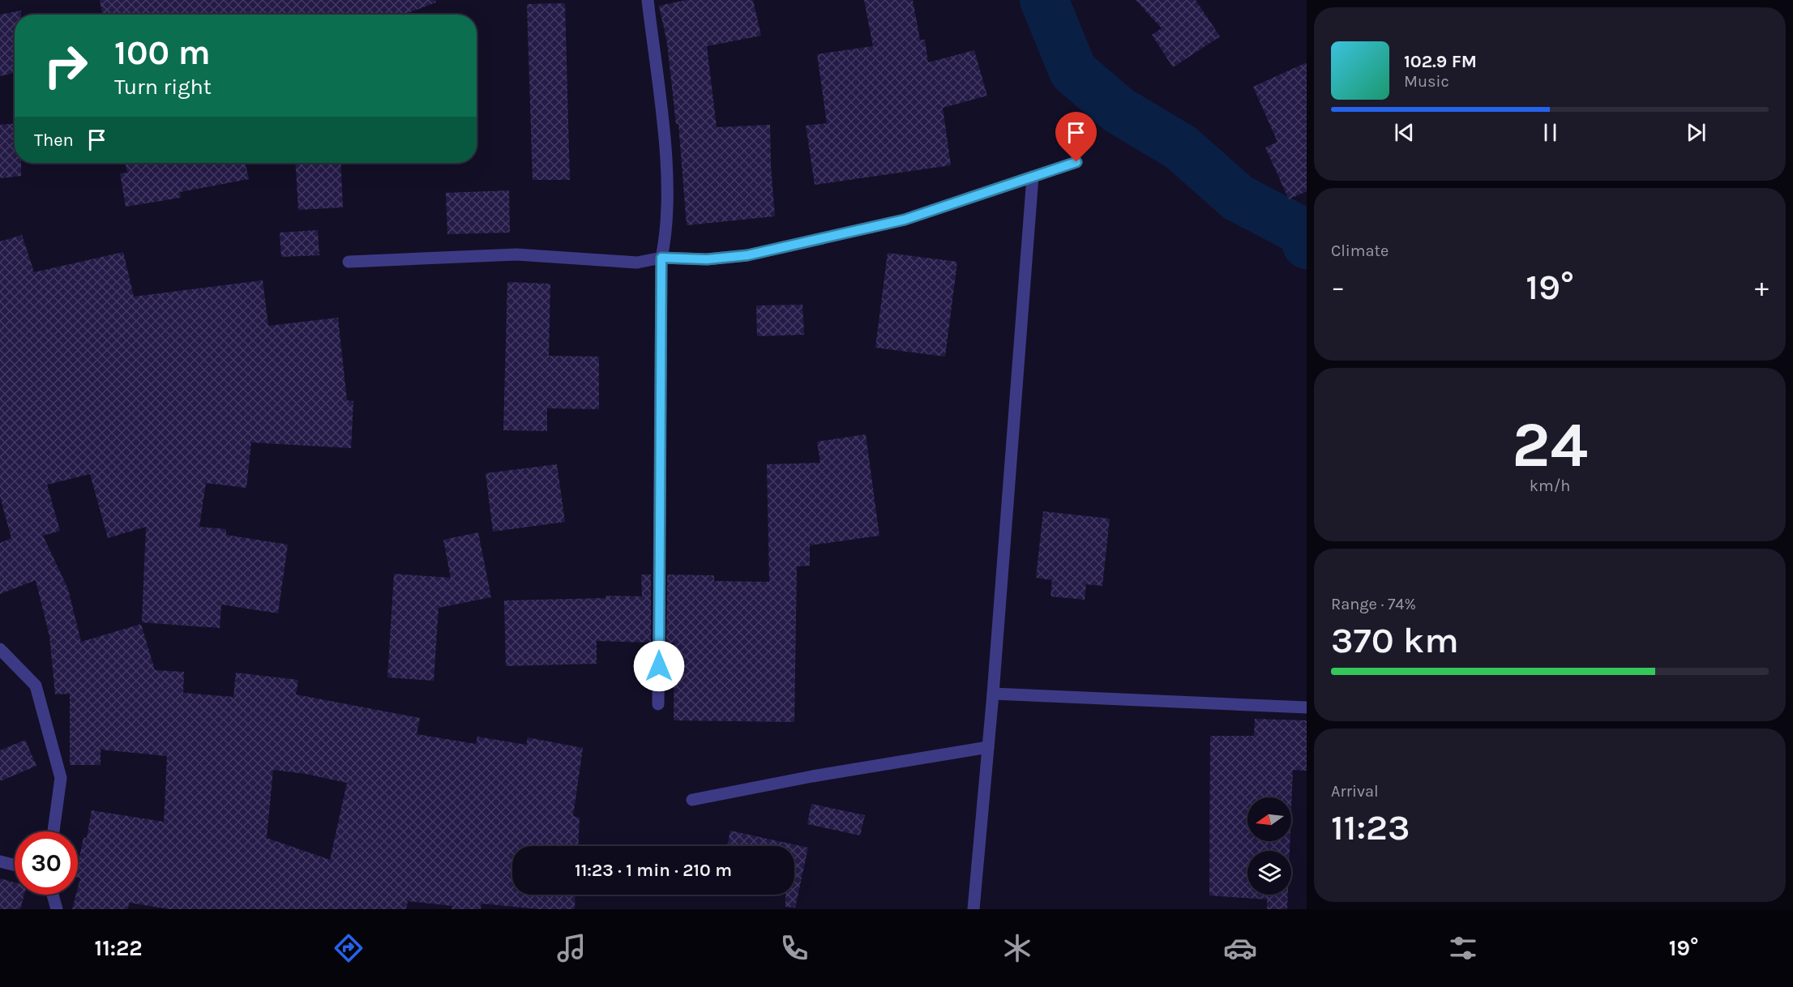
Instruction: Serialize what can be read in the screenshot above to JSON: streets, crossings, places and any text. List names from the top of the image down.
{
  "north": "left",
  "page": {
    "turn": ["100 m", "Turn right"],
    "song": ["102.9 FM", "Music"],
    "then": "Then",
    "tile": [
      "Climate",
      ["24", "km/h"],
      ["Range · 74%", "370 km"],
      ["Arrival", "11:23"]
    ],
    "heat": ["−", "19°", "+"],
    "limit": "30",
    "trip": "11:23 · 1 min · 210 m",
    "tabs": ["11:22", "19°"]
  }
}
